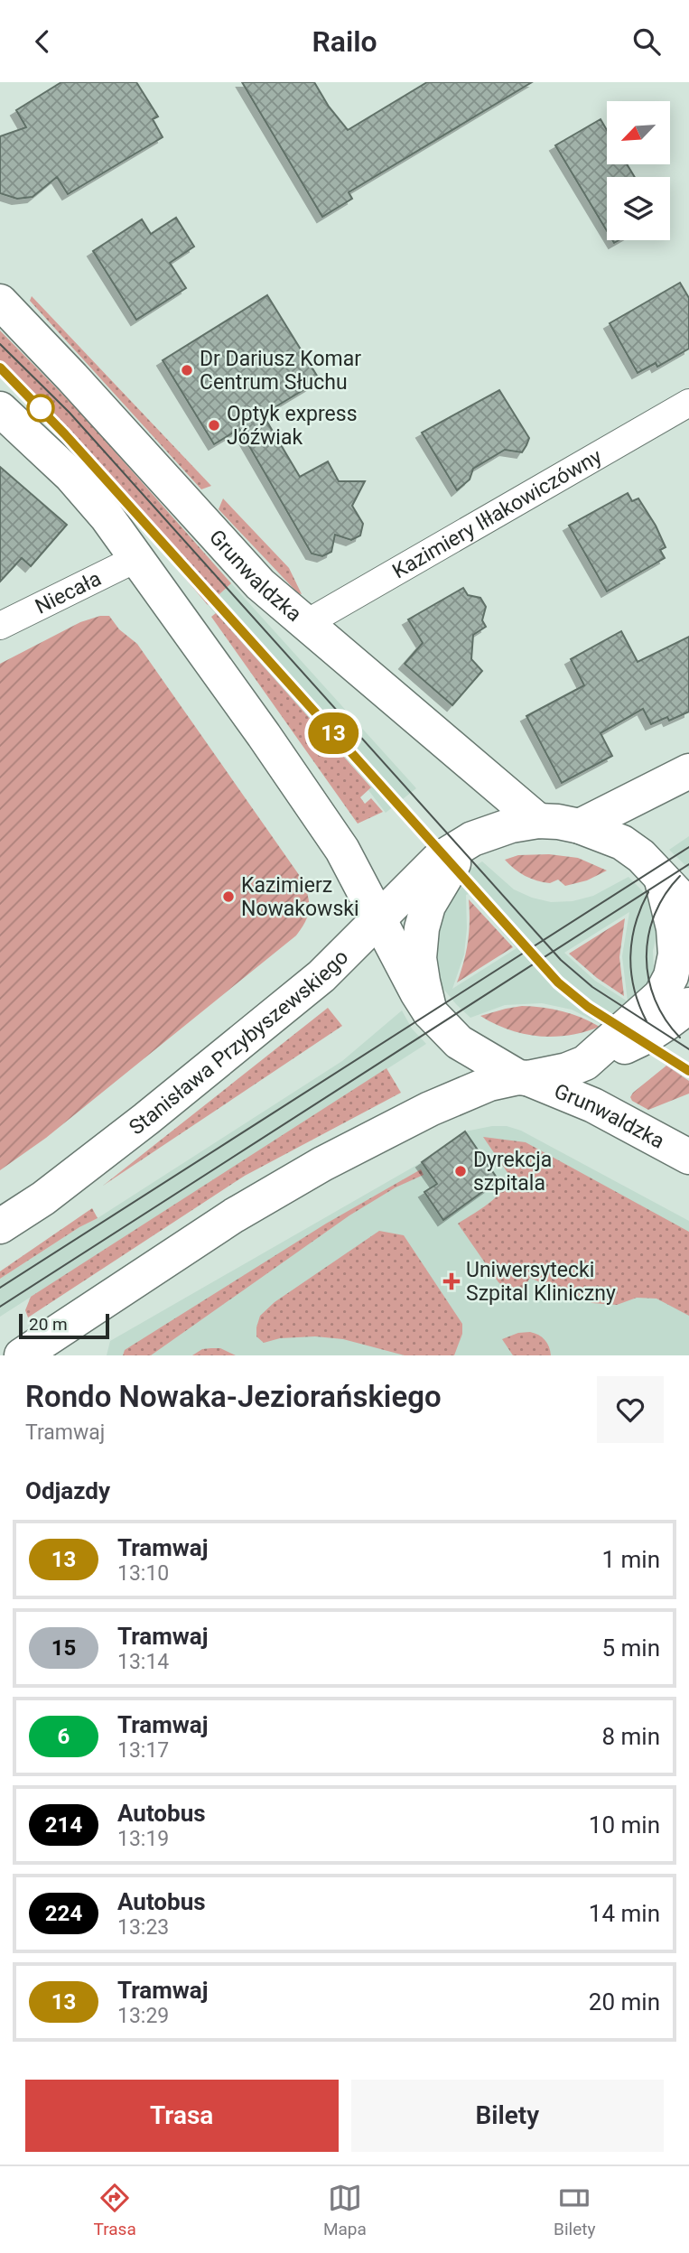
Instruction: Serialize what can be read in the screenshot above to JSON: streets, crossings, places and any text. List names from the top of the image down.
{
  "streets": {
    "main road": ["Grunwaldzka", "Stanisława Przybyszewskiego"],
    "street": ["Kazimiery Iłłakowiczówny", "Niecała"]
  },
  "crossings": [
    ["Kazimiery Iłłakowiczówny", "Grunwaldzka"],
    ["Grunwaldzka", "Stanisława Przybyszewskiego"]
  ],
  "places": {
    "other": [
      "Dr Dariusz Komar Centrum Słuchu",
      "Optyk express Jóźwiak",
      "Kazimierz Nowakowski",
      "Dyrekcja szpitala"
    ],
    "health": ["Uniwersytecki Szpital Kliniczny"]
  },
  "lines": ["tram line 13"],
  "scale_bar": "20 m",
  "north": "bottom left",
  "page": {
    "header": "Railo",
    "on_map": "13",
    "scale": "20 m",
    "heading": [
      ["Rondo Nowaka-Jeziorańskiego", "Tramwaj"],
      "Odjazdy"
    ],
    "list": [
      {
        "mark": "13",
        "name": "Tramwaj",
        "note": "13:10",
        "value": "1 min"
      },
      {
        "mark": "15",
        "name": "Tramwaj",
        "note": "13:14",
        "value": "5 min"
      },
      {
        "mark": "6",
        "name": "Tramwaj",
        "note": "13:17",
        "value": "8 min"
      },
      {
        "mark": "214",
        "name": "Autobus",
        "note": "13:19",
        "value": "10 min"
      },
      {
        "mark": "224",
        "name": "Autobus",
        "note": "13:23",
        "value": "14 min"
      },
      {
        "mark": "13",
        "name": "Tramwaj",
        "note": "13:29",
        "value": "20 min"
      }
    ],
    "buttons": ["Trasa", "Bilety"],
    "tabs": ["Trasa", "Mapa", "Bilety"]
  }
}
